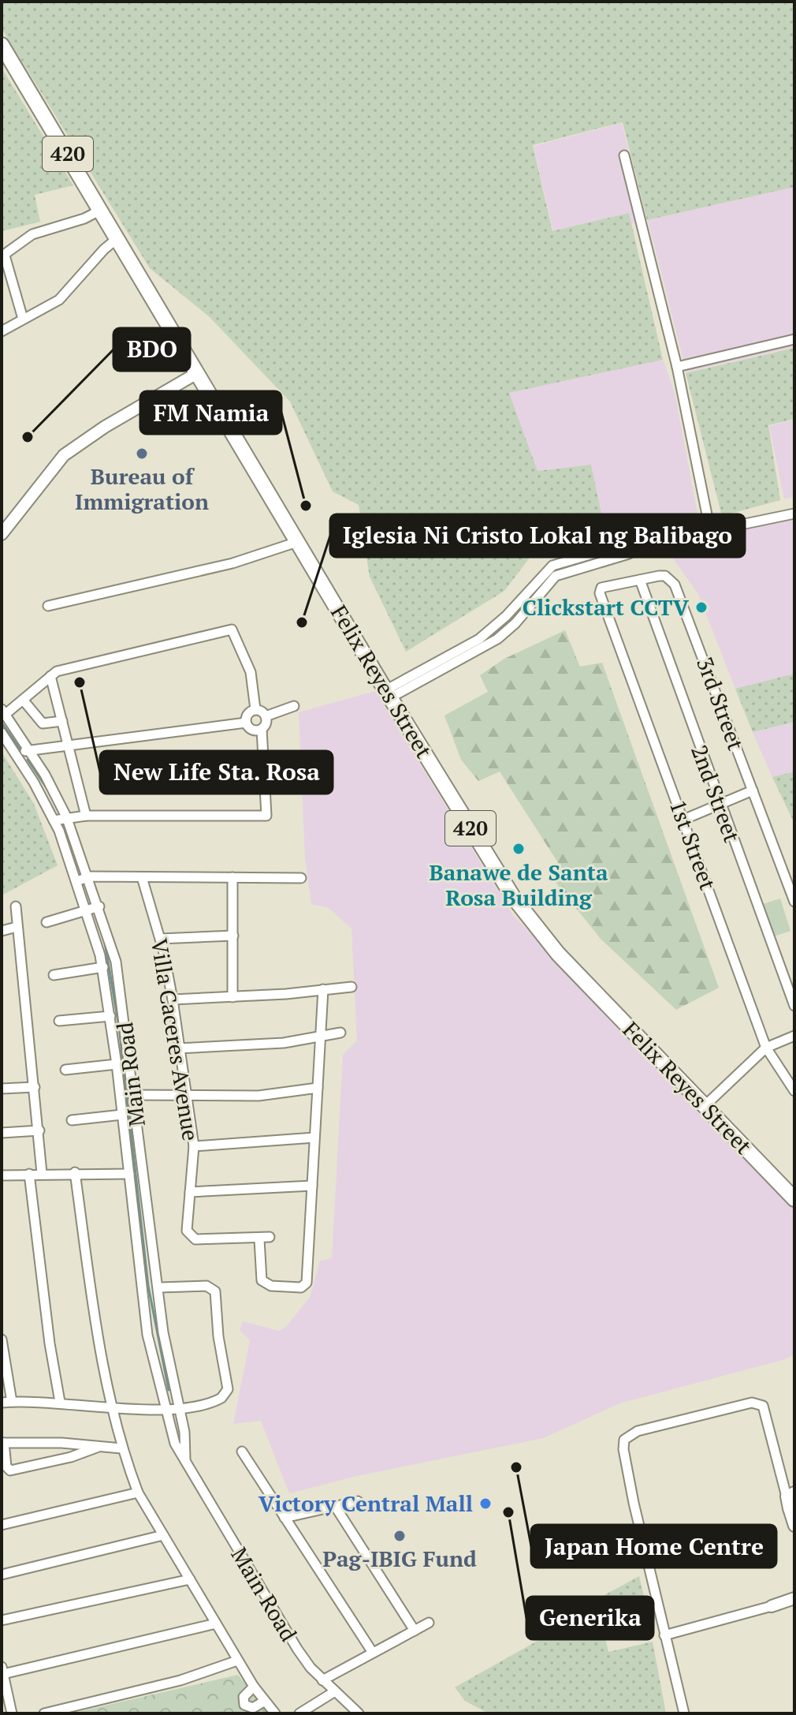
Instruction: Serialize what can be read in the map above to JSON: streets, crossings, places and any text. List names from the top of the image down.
{
  "streets": {
    "main road": ["420", "Felix Reyes Street"],
    "street": [
      "3rd Street",
      "2nd Street",
      "1st Street",
      "Villa Caceres Avenue",
      "Main Road"
    ]
  },
  "crossings": [
    ["3rd Street", "2nd Street"],
    ["3rd Street", "1st Street"]
  ],
  "places": [
    "BDO",
    "Bureau of Immigration",
    "FM Namia",
    "Clickstart CCTV",
    "Iglesia Ni Cristo Lokal ng Balibago",
    "New Life Sta. Rosa",
    "Banawe de Santa Rosa Building",
    "Japan Home Centre",
    "Victory Central Mall",
    "Generika",
    "Pag-IBIG Fund"
  ]
}
